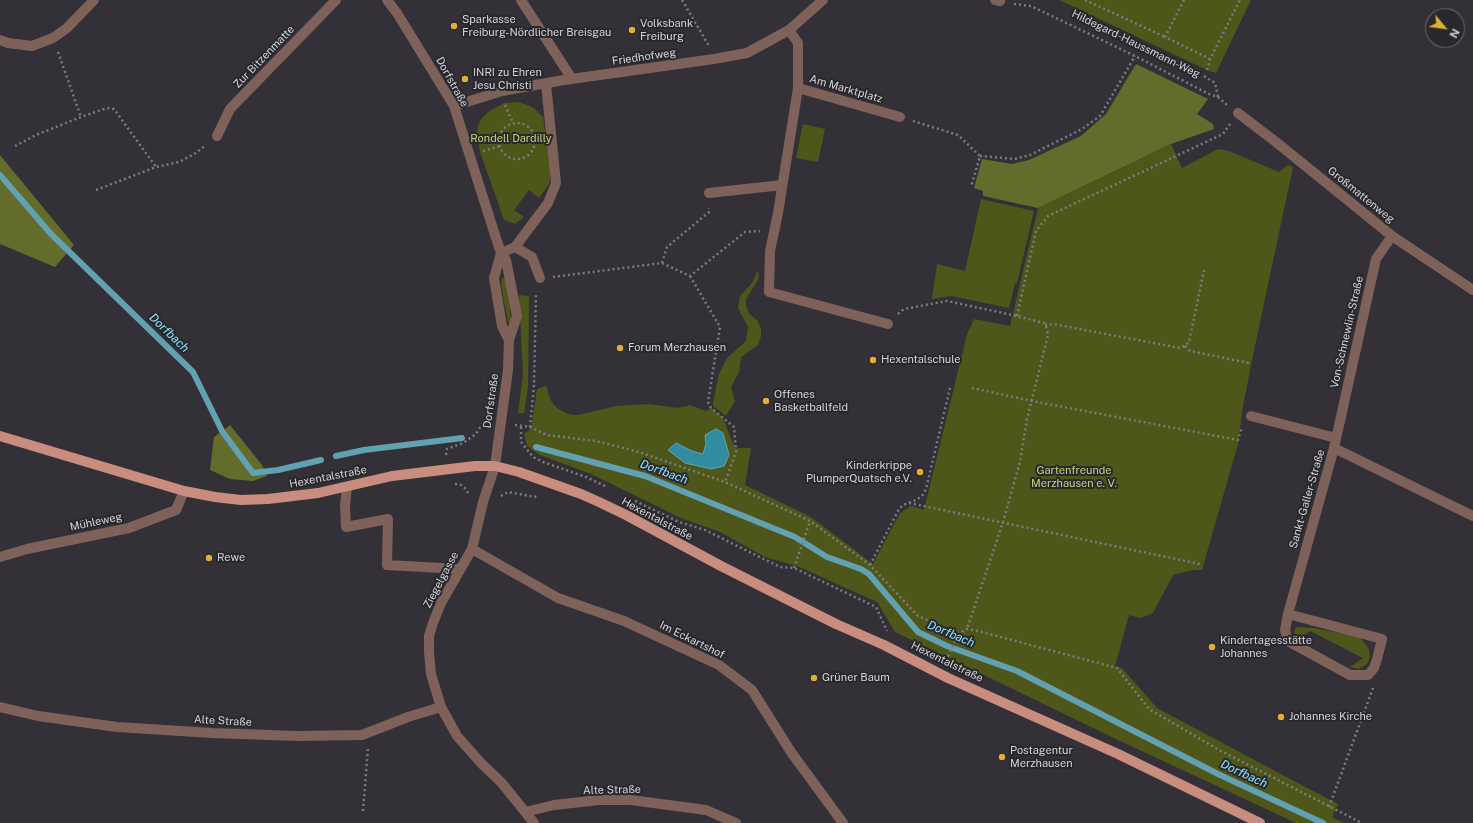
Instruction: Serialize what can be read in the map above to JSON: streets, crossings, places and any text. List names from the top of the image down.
{
  "streets": {
    "main road": ["Hexentalstraße"],
    "street": [
      "Zur Bitzenmatte",
      "Friedhofweg",
      "Dorfstraße",
      "Am Marktplatz",
      "Großmattenweg",
      "Von-Schnewlin-Straße",
      "Sankt-Galler-Straße",
      "Mühleweg",
      "Ziegelgasse",
      "Im Eckartshof",
      "Alte Straße"
    ],
    "path": ["Hildegard-Haussmann-Weg"]
  },
  "crossings": [
    ["Hildegard-Haussmann-Weg", "Großmattenweg"],
    ["Friedhofweg", "Dorfstraße"],
    ["Friedhofweg", "Am Marktplatz"],
    ["Dorfstraße", "Hexentalstraße"],
    ["Dorfstraße", "Ziegelgasse"],
    ["Großmattenweg", "Von-Schnewlin-Straße"],
    ["Von-Schnewlin-Straße", "Sankt-Galler-Straße"],
    ["Hexentalstraße", "Mühleweg"],
    ["Hexentalstraße", "Ziegelgasse"],
    ["Ziegelgasse", "Im Eckartshof"],
    ["Ziegelgasse", "Alte Straße"]
  ],
  "water": ["Dorfbach"],
  "parks": ["Rondell Dardilly", "Gartenfreunde Merzhausen e. V."],
  "places": [
    "Sparkasse Freiburg-Nördlicher Breisgau",
    "Volksbank Freiburg",
    "INRI zu Ehren Jesu Christi",
    "Forum Merzhausen",
    "Hexentalschule",
    "Offenes Basketballfeld",
    "Kinderkrippe PlumperQuatsch e.V.",
    "Rewe",
    "Kindertagesstätte Johannes",
    "Grüner Baum",
    "Johannes Kirche",
    "Postagentur Merzhausen"
  ],
  "north": "bottom right"
}
